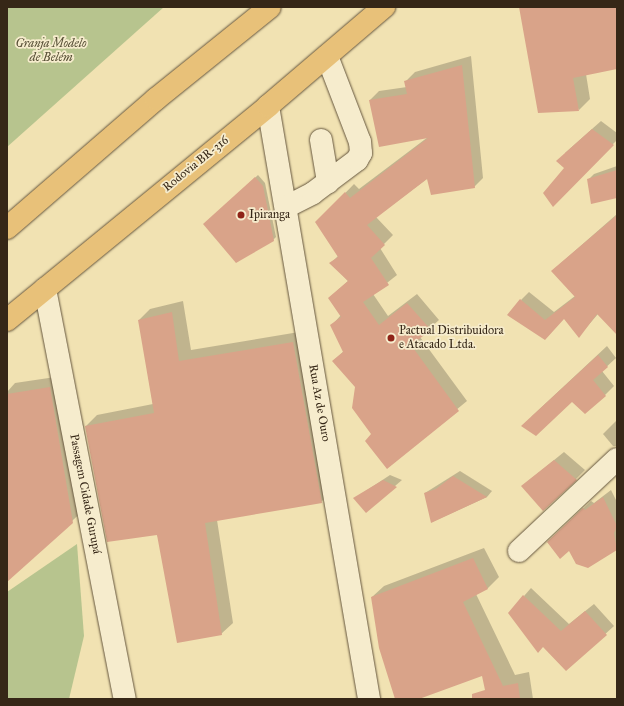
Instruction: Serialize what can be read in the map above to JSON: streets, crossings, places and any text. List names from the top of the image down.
{
  "streets": {
    "highway": ["Rodovia BR-316"],
    "street": ["Rua Az de Ouro", "Passagem Cidade Gurupá"]
  },
  "crossings": [
    ["Rodovia BR-316", "Rua Az de Ouro"],
    ["Rodovia BR-316", "Passagem Cidade Gurupá"]
  ],
  "parks": ["Granja Modelo de Belém"],
  "places": ["Ipiranga", "Pactual Distribuidora e Atacado Ltda."]
}
